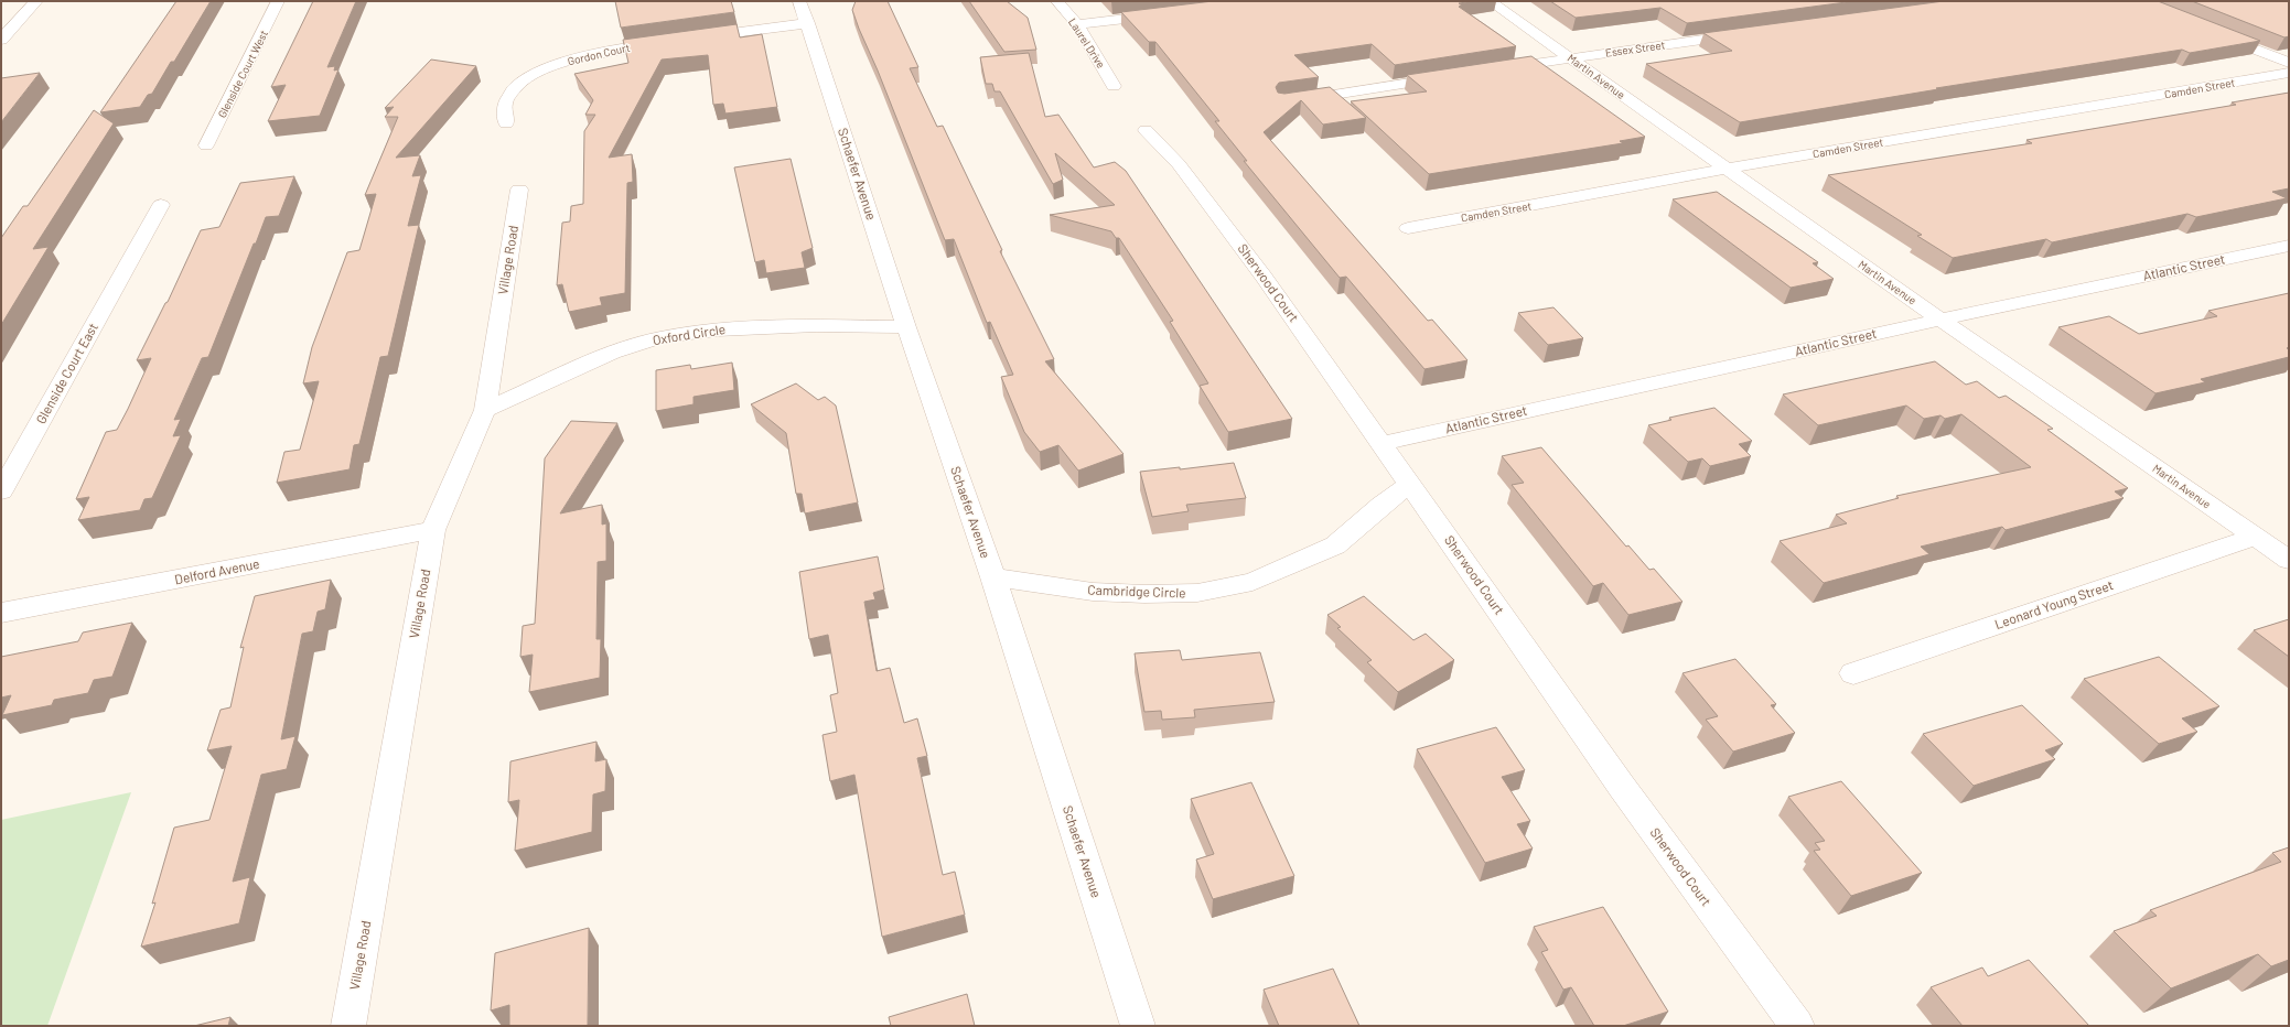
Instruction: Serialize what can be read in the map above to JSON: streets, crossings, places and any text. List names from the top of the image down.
{
  "streets": {
    "street": [
      "Laurel Drive",
      "Essex Street",
      "Gordon Court",
      "Glenside Court West",
      "Martin Avenue",
      "Camden Street",
      "Schaefer Avenue",
      "Village Road",
      "Atlantic Street",
      "Sherwood Court",
      "Oxford Circle",
      "Glenside Court East",
      "Delford Avenue",
      "Cambridge Circle",
      "Leonard Young Street"
    ]
  },
  "crossings": [
    ["Essex Street", "Martin Avenue"],
    ["Martin Avenue", "Camden Street"],
    ["Martin Avenue", "Atlantic Street"],
    ["Martin Avenue", "Leonard Young Street"],
    ["Schaefer Avenue", "Oxford Circle"],
    ["Schaefer Avenue", "Cambridge Circle"],
    ["Village Road", "Oxford Circle"],
    ["Village Road", "Delford Avenue"],
    ["Atlantic Street", "Sherwood Court"],
    ["Sherwood Court", "Cambridge Circle"]
  ]
}
